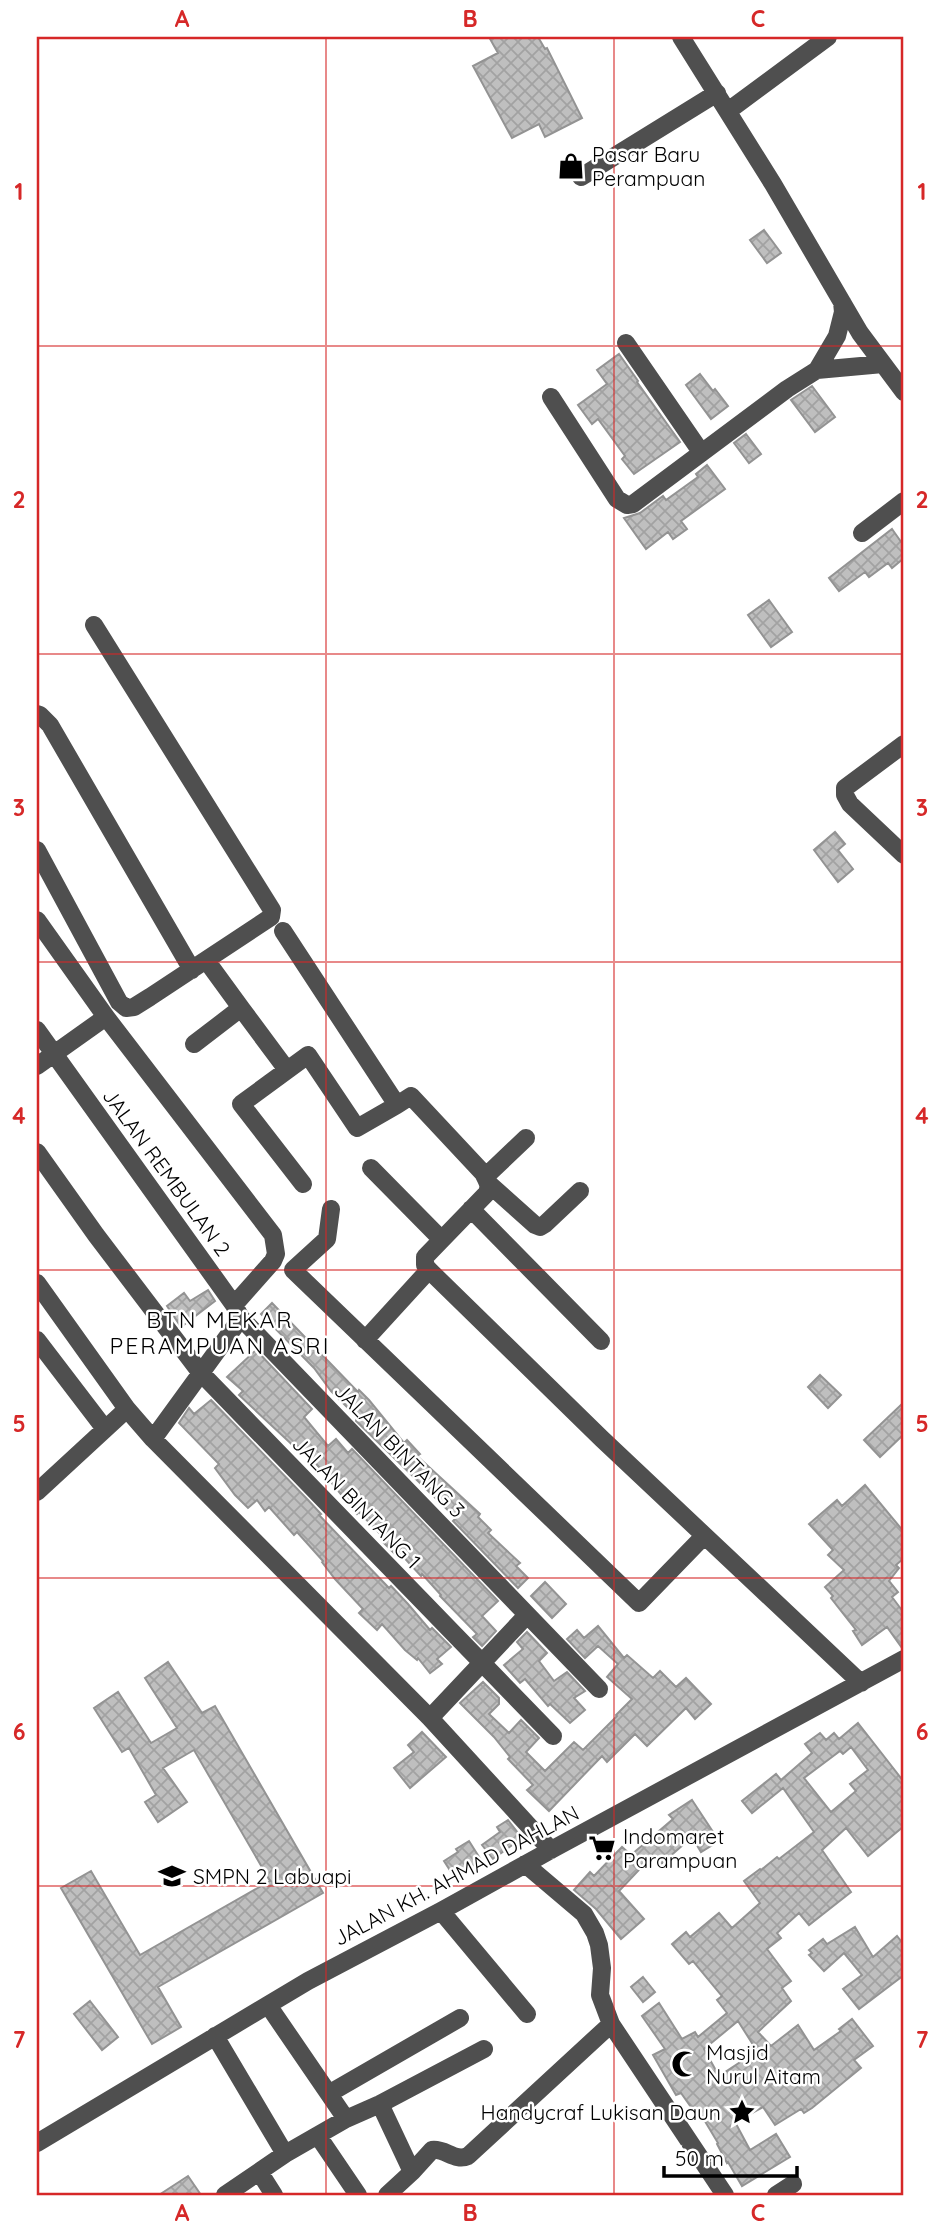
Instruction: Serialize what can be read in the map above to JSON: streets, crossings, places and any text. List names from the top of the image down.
{
  "streets": {
    "street": [
      "JALAN REMBULAN 2",
      "JALAN BINTANG 3",
      "JALAN BINTANG 1",
      "JALAN KH. AHMAD DAHLAN"
    ]
  },
  "crossings": [
    ["JALAN REMBULAN 2", "JALAN BINTANG 3"]
  ],
  "districts": ["BTN MEKAR PERAMPUAN ASRI"],
  "places": {
    "shop": ["Pasar Baru Perampuan"],
    "supermarket": ["Indomaret Parampuan"],
    "school or university": ["SMPN 2 Labuapi"],
    "mosque": ["Masjid Nurul Aitam"],
    "place": ["Handycraf Lukisan Daun"]
  },
  "scale_bar": "50 m",
  "grid": {
    "columns": ["A", "B", "C"],
    "rows": [
      "1",
      "2",
      "3",
      "4",
      "5",
      "6",
      "7"
    ]
  }
}
